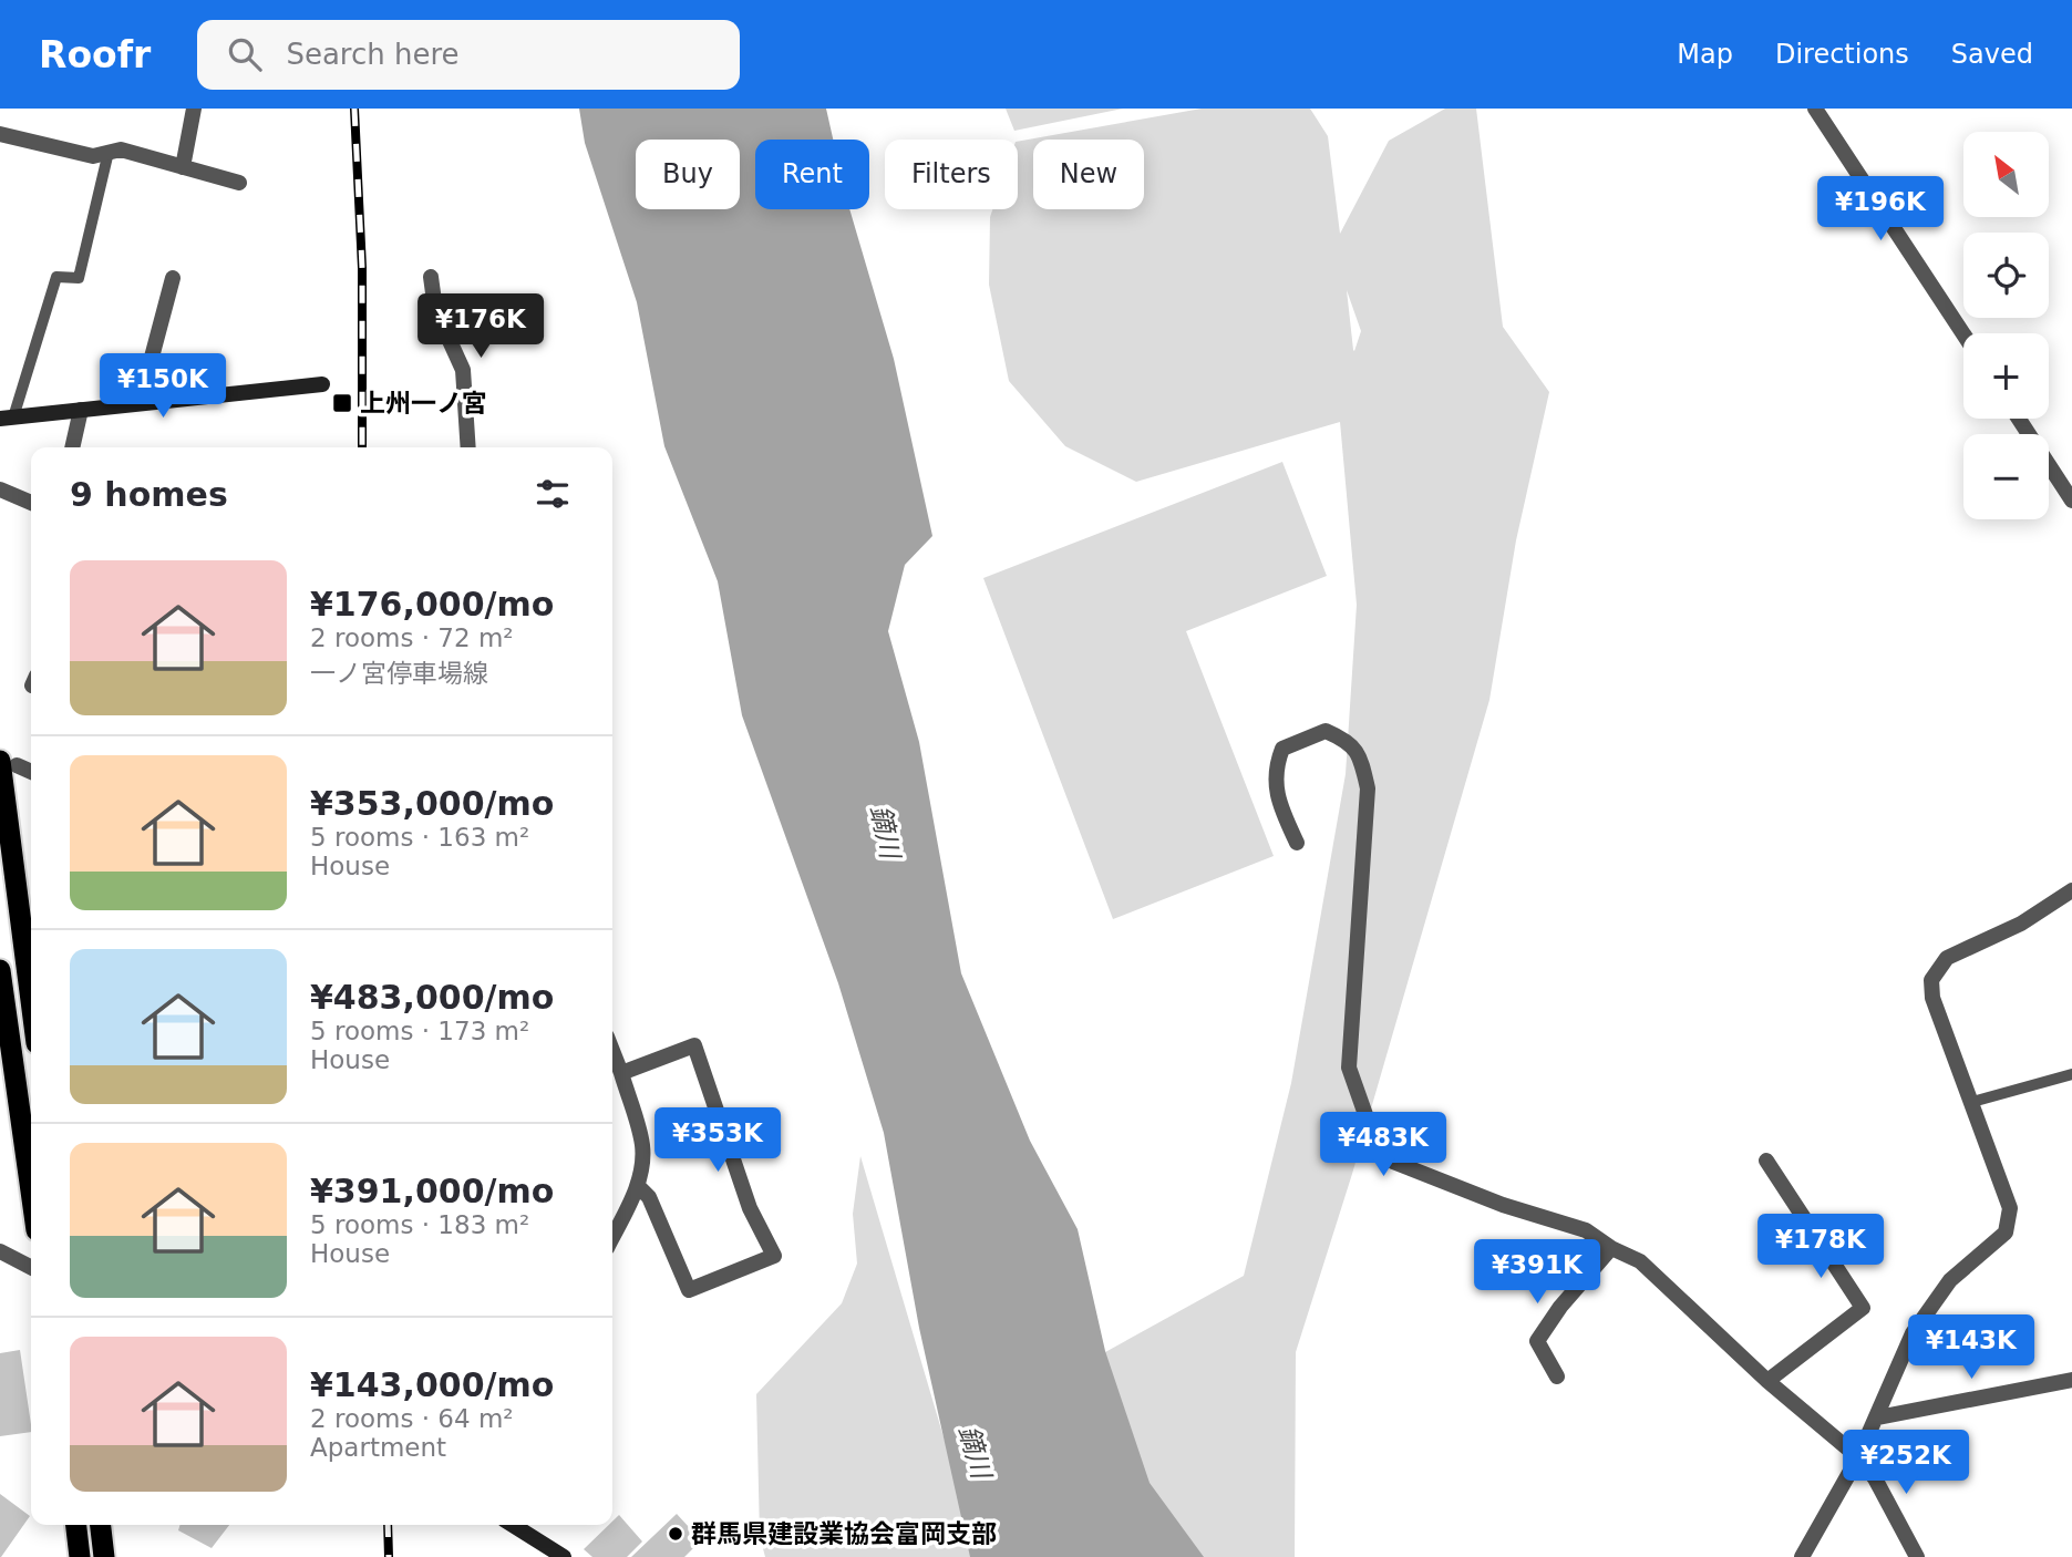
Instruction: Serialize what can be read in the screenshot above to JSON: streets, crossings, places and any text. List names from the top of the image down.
{
  "water": ["鏑川"],
  "places": {
    "transit": ["上州一ノ宮"],
    "other": ["群馬県建設業協会富岡支部"]
  },
  "north": "top left",
  "page": {
    "header": "Roofr",
    "search": "Search here",
    "nav": ["Map", "Directions", "Saved"],
    "map_buttons": ["+", "−"],
    "chip": [
      "Buy",
      "Rent",
      "Filters",
      "New"
    ],
    "price": [
      "¥196K",
      "¥176K",
      "¥150K",
      "¥353K",
      "¥483K",
      "¥178K",
      "¥391K",
      "¥143K",
      "¥252K"
    ],
    "heading": "9 homes",
    "list": [
      {
        "name": "¥176,000/mo",
        "note": "2 rooms · 72 m² · 一ノ宮停車場線"
      },
      {
        "name": "¥353,000/mo",
        "note": "5 rooms · 163 m² · House"
      },
      {
        "name": "¥483,000/mo",
        "note": "5 rooms · 173 m² · House"
      },
      {
        "name": "¥391,000/mo",
        "note": "5 rooms · 183 m² · House"
      },
      {
        "name": "¥143,000/mo",
        "note": "2 rooms · 64 m² · Apartment"
      }
    ]
  }
}
